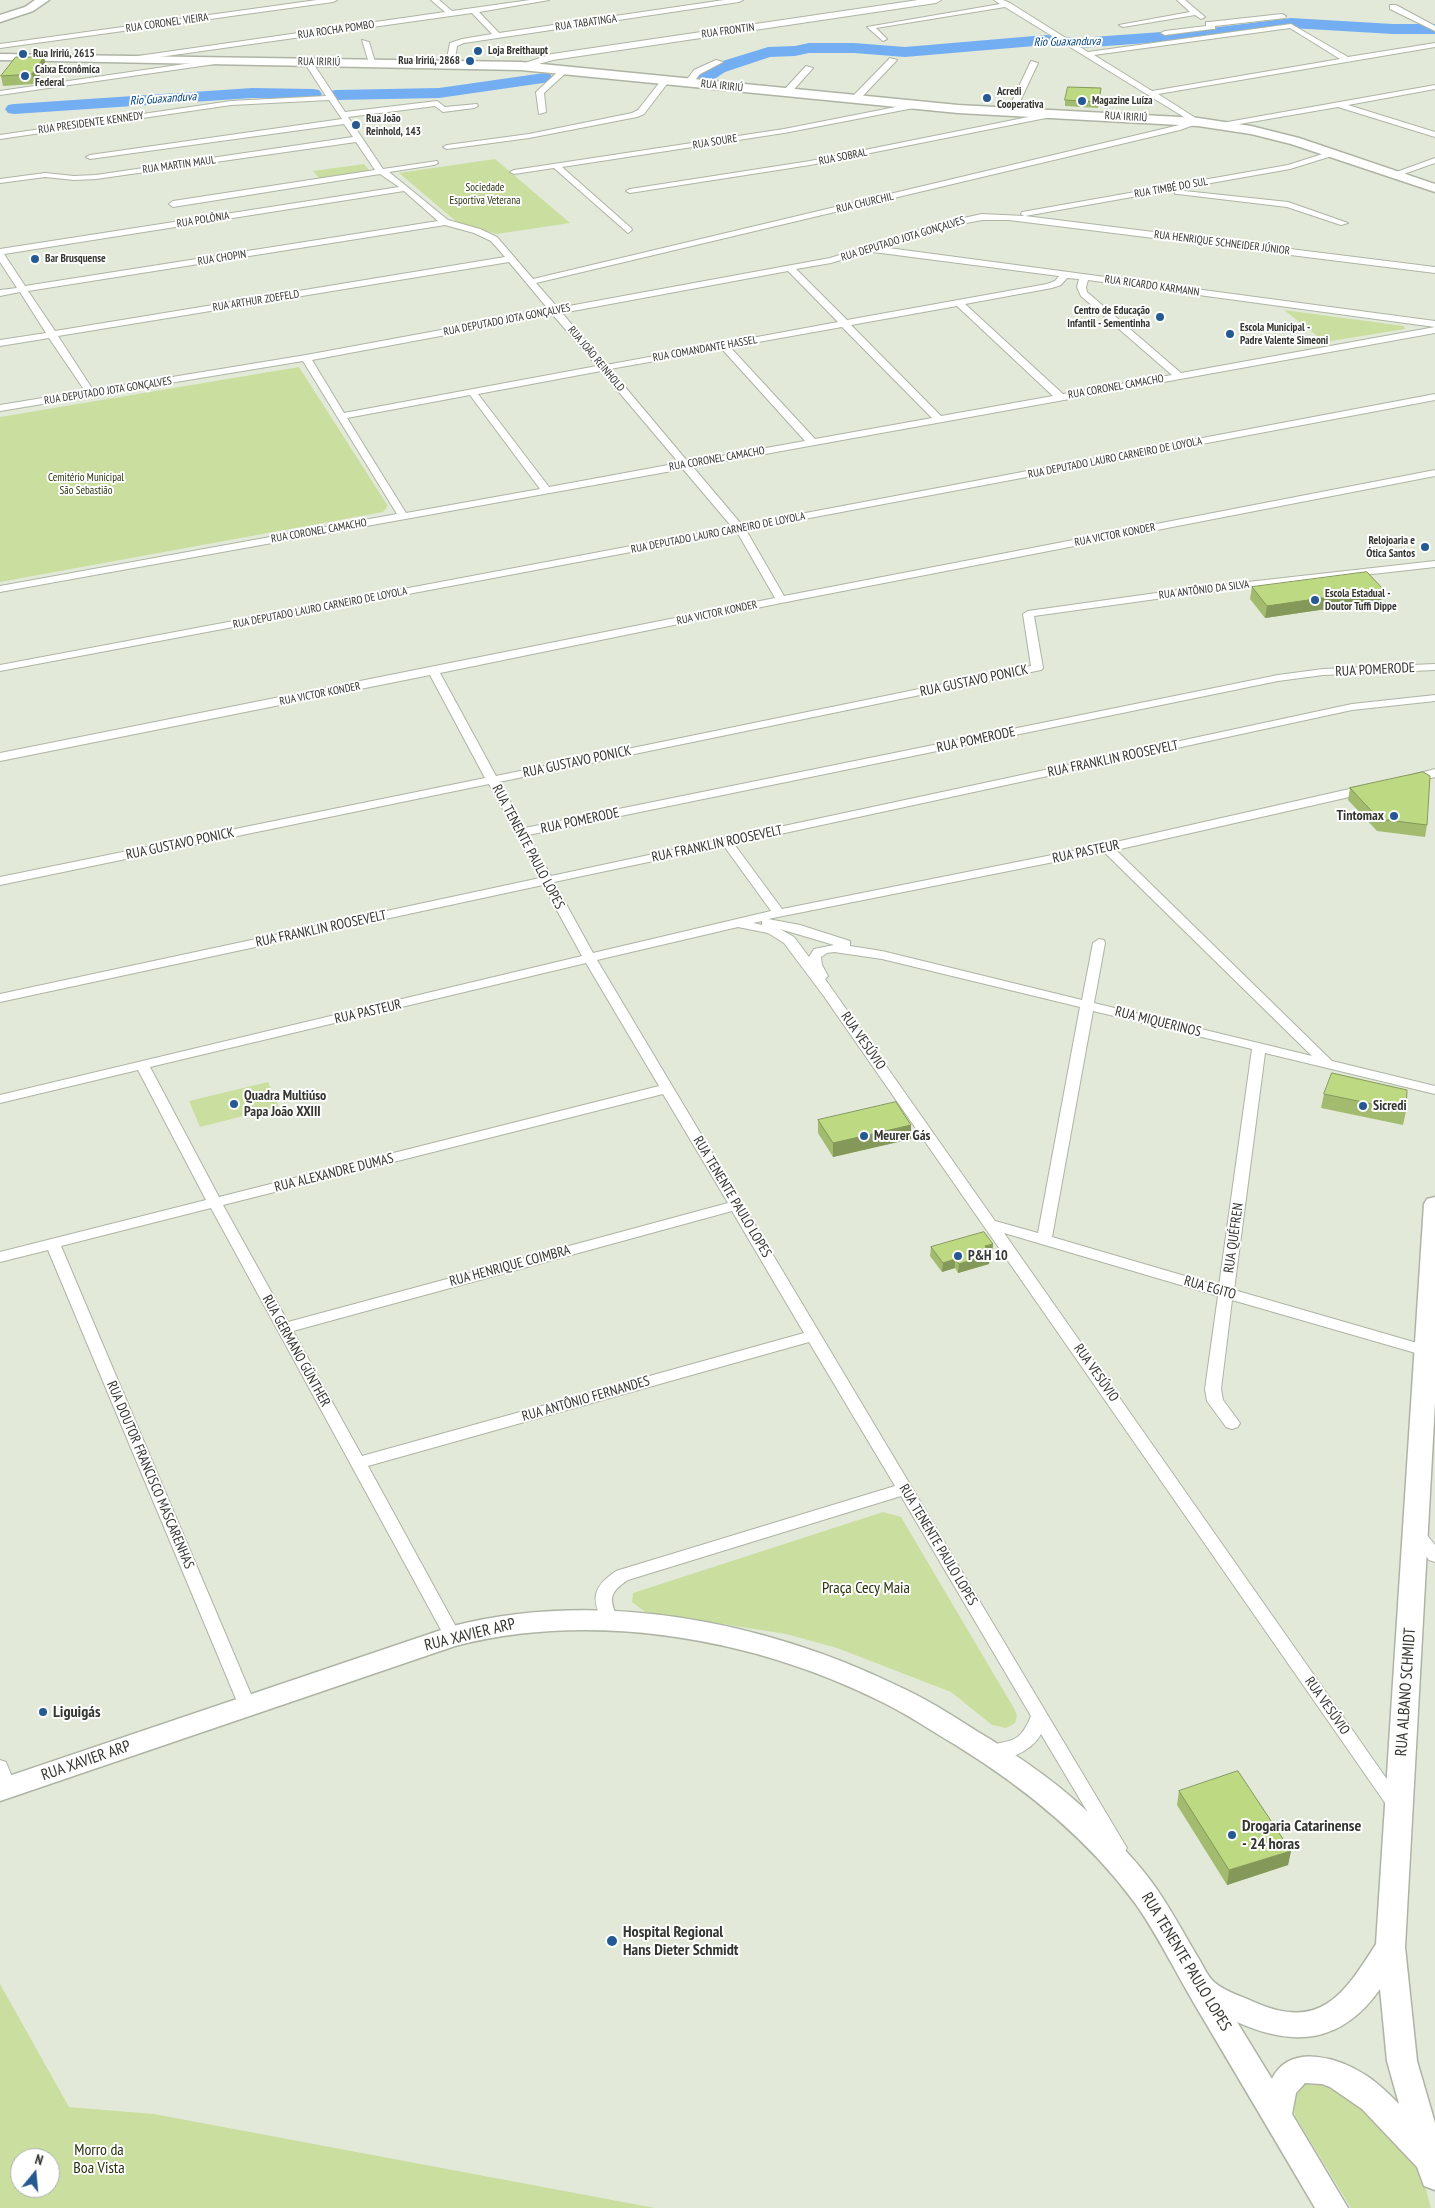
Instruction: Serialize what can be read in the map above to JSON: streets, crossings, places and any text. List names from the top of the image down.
{
  "streets": {
    "main road": [
      "RUA IRIRIÚ",
      "RUA TENENTE PAULO LOPES",
      "RUA XAVIER ARP",
      "RUA ALBANO SCHMIDT"
    ],
    "street": [
      "RUA CORONEL VIEIRA",
      "RUA TABATINGA",
      "RUA ROCHA POMBO",
      "RUA FRONTIN",
      "RUA PRESIDENTE KENNEDY",
      "RUA SOURE",
      "RUA SOBRAL",
      "RUA MARTIN MAUL",
      "RUA TIMBÉ DO SUL",
      "RUA CHURCHIL",
      "RUA POLÔNIA",
      "RUA DEPUTADO JOTA GONÇALVES",
      "RUA HENRIQUE SCHNEIDER JÚNIOR",
      "RUA CHOPIN",
      "RUA RICARDO KARMANN",
      "RUA ARTHUR ZOEFELD",
      "RUA COMANDANTE HASSEL",
      "RUA JOÃO REINHOLD",
      "RUA CORONEL CAMACHO",
      "RUA DEPUTADO LAURO CARNEIRO DE LOYOLA",
      "RUA VICTOR KONDER",
      "RUA ANTÔNIO DA SILVA",
      "RUA POMERODE",
      "RUA GUSTAVO PONICK",
      "RUA FRANKLIN ROOSEVELT",
      "RUA PASTEUR",
      "RUA MIQUERINOS",
      "RUA VESÚVIO",
      "RUA ALEXANDRE DUMAS",
      "RUA QUÉFREN",
      "RUA HENRIQUE COIMBRA",
      "RUA EGITO",
      "RUA GERMANO GÜNTHER",
      "RUA ANTÔNIO FERNANDES",
      "RUA DOUTOR FRANCISCO MASCARENHAS"
    ]
  },
  "crossings": [
    ["RUA TABATINGA", "RUA IRIRIÚ"],
    ["RUA ROCHA POMBO", "RUA IRIRIÚ"],
    ["RUA FRONTIN", "RUA IRIRIÚ"],
    ["RUA IRIRIÚ", "RUA SOURE"],
    ["RUA IRIRIÚ", "RUA SOBRAL"],
    ["RUA IRIRIÚ", "RUA TIMBÉ DO SUL"],
    ["RUA IRIRIÚ", "RUA CHURCHIL"],
    ["RUA IRIRIÚ", "RUA JOÃO REINHOLD"],
    ["RUA PRESIDENTE KENNEDY", "RUA JOÃO REINHOLD"],
    ["RUA MARTIN MAUL", "RUA JOÃO REINHOLD"],
    ["RUA TIMBÉ DO SUL", "RUA DEPUTADO JOTA GONÇALVES"],
    ["RUA TIMBÉ DO SUL", "RUA HENRIQUE SCHNEIDER JÚNIOR"],
    ["RUA CHURCHIL", "RUA JOÃO REINHOLD"],
    ["RUA POLÔNIA", "RUA JOÃO REINHOLD"],
    ["RUA DEPUTADO JOTA GONÇALVES", "RUA HENRIQUE SCHNEIDER JÚNIOR"],
    ["RUA DEPUTADO JOTA GONÇALVES", "RUA RICARDO KARMANN"],
    ["RUA DEPUTADO JOTA GONÇALVES", "RUA JOÃO REINHOLD"],
    ["RUA CHOPIN", "RUA JOÃO REINHOLD"],
    ["RUA RICARDO KARMANN", "RUA COMANDANTE HASSEL"],
    ["RUA ARTHUR ZOEFELD", "RUA JOÃO REINHOLD"],
    ["RUA COMANDANTE HASSEL", "RUA JOÃO REINHOLD"],
    ["RUA JOÃO REINHOLD", "RUA CORONEL CAMACHO"],
    ["RUA JOÃO REINHOLD", "RUA DEPUTADO LAURO CARNEIRO DE LOYOLA"],
    ["RUA JOÃO REINHOLD", "RUA VICTOR KONDER"],
    ["RUA VICTOR KONDER", "RUA TENENTE PAULO LOPES"],
    ["RUA ANTÔNIO DA SILVA", "RUA GUSTAVO PONICK"],
    ["RUA POMERODE", "RUA TENENTE PAULO LOPES"],
    ["RUA GUSTAVO PONICK", "RUA TENENTE PAULO LOPES"],
    ["RUA FRANKLIN ROOSEVELT", "RUA TENENTE PAULO LOPES"],
    ["RUA TENENTE PAULO LOPES", "RUA PASTEUR"],
    ["RUA TENENTE PAULO LOPES", "RUA ALEXANDRE DUMAS"],
    ["RUA TENENTE PAULO LOPES", "RUA HENRIQUE COIMBRA"],
    ["RUA TENENTE PAULO LOPES", "RUA ANTÔNIO FERNANDES"],
    ["RUA TENENTE PAULO LOPES", "RUA XAVIER ARP"],
    ["RUA PASTEUR", "RUA MIQUERINOS"],
    ["RUA PASTEUR", "RUA VESÚVIO"],
    ["RUA PASTEUR", "RUA GERMANO GÜNTHER"],
    ["RUA MIQUERINOS", "RUA VESÚVIO"],
    ["RUA MIQUERINOS", "RUA QUÉFREN"],
    ["RUA VESÚVIO", "RUA EGITO"],
    ["RUA VESÚVIO", "RUA ALBANO SCHMIDT"],
    ["RUA ALEXANDRE DUMAS", "RUA GERMANO GÜNTHER"],
    ["RUA ALEXANDRE DUMAS", "RUA DOUTOR FRANCISCO MASCARENHAS"],
    ["RUA QUÉFREN", "RUA EGITO"],
    ["RUA HENRIQUE COIMBRA", "RUA GERMANO GÜNTHER"],
    ["RUA EGITO", "RUA ALBANO SCHMIDT"],
    ["RUA GERMANO GÜNTHER", "RUA ANTÔNIO FERNANDES"],
    ["RUA GERMANO GÜNTHER", "RUA XAVIER ARP"],
    ["RUA DOUTOR FRANCISCO MASCARENHAS", "RUA XAVIER ARP"]
  ],
  "water": ["Rio Guaxanduva"],
  "parks": [
    "Sociedade Esportiva Veterana",
    "Cemitério Municipal São Sebastião",
    "Praça Cecy Maia",
    "Morro da Boa Vista"
  ],
  "places": [
    "Loja Breithaupt",
    "Rua Iririú, 2615",
    "Rua Iririú, 2868",
    "Caixa Econômica Federal",
    "Acredi Cooperativa",
    "Magazine Luíza",
    "Rua João Reinhold, 143",
    "Bar Brusquense",
    "Centro de Educação Infantil - Sementinha",
    "Escola Municipal - Padre Valente Simeoni",
    "Relojoaria e Ótica Santos",
    "Escola Estadual - Doutor Tuffi Dippe",
    "Tintomax",
    "Quadra Multiúso Papa João XXIII",
    "Sicredi",
    "Meurer Gás",
    "P&H 10",
    "Liguigás",
    "Drogaria Catarinense - 24 horas",
    "Hospital Regional Hans Dieter Schmidt"
  ],
  "north": "top"
}
